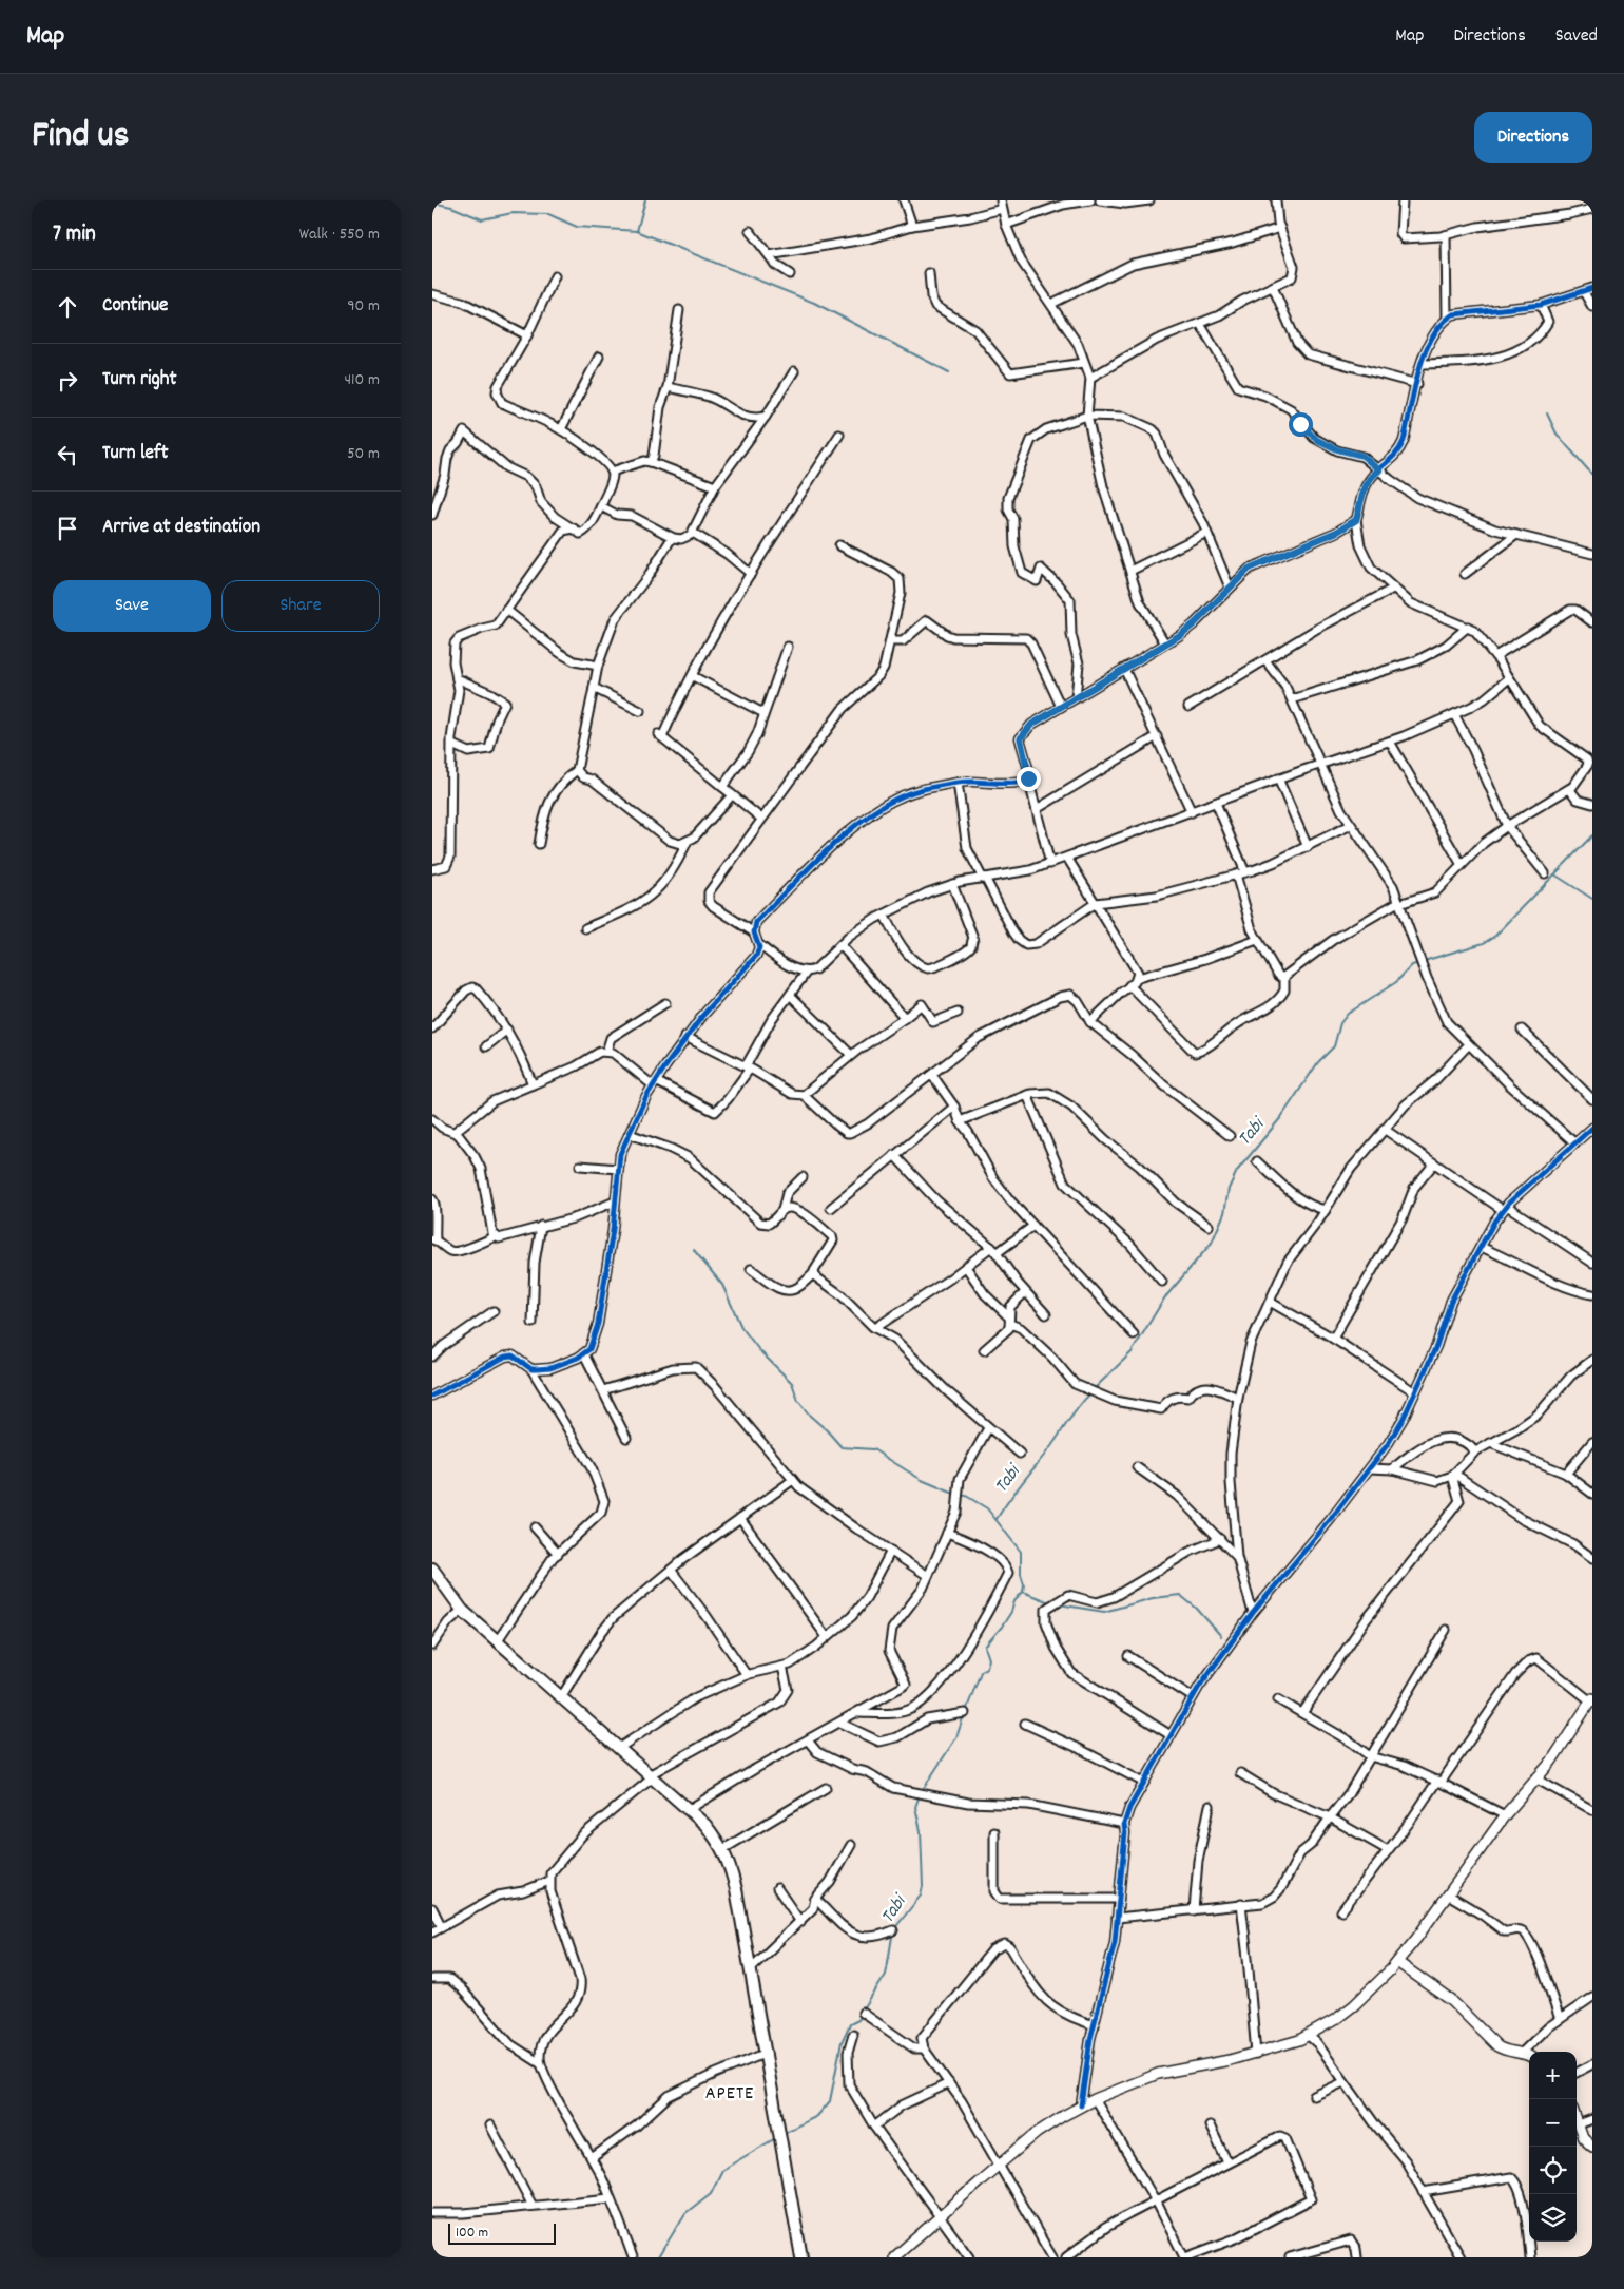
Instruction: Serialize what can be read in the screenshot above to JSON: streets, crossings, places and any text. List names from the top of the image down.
{
  "districts": ["APETE"],
  "water": ["Tabi"],
  "scale_bar": "100 m",
  "page": {
    "header": "Map",
    "nav": ["Map", "Directions", "Saved"],
    "title": "Find us",
    "buttons": [
      "Directions",
      ["Save", "Share"]
    ],
    "heading": ["7 min", "Walk · 550 m"],
    "list": [
      ["Continue", "90 m"],
      ["Turn right", "410 m"],
      ["Turn left", "50 m"],
      "Arrive at destination"
    ],
    "map_buttons": ["+", "−"],
    "scale": "100 m"
  }
}
